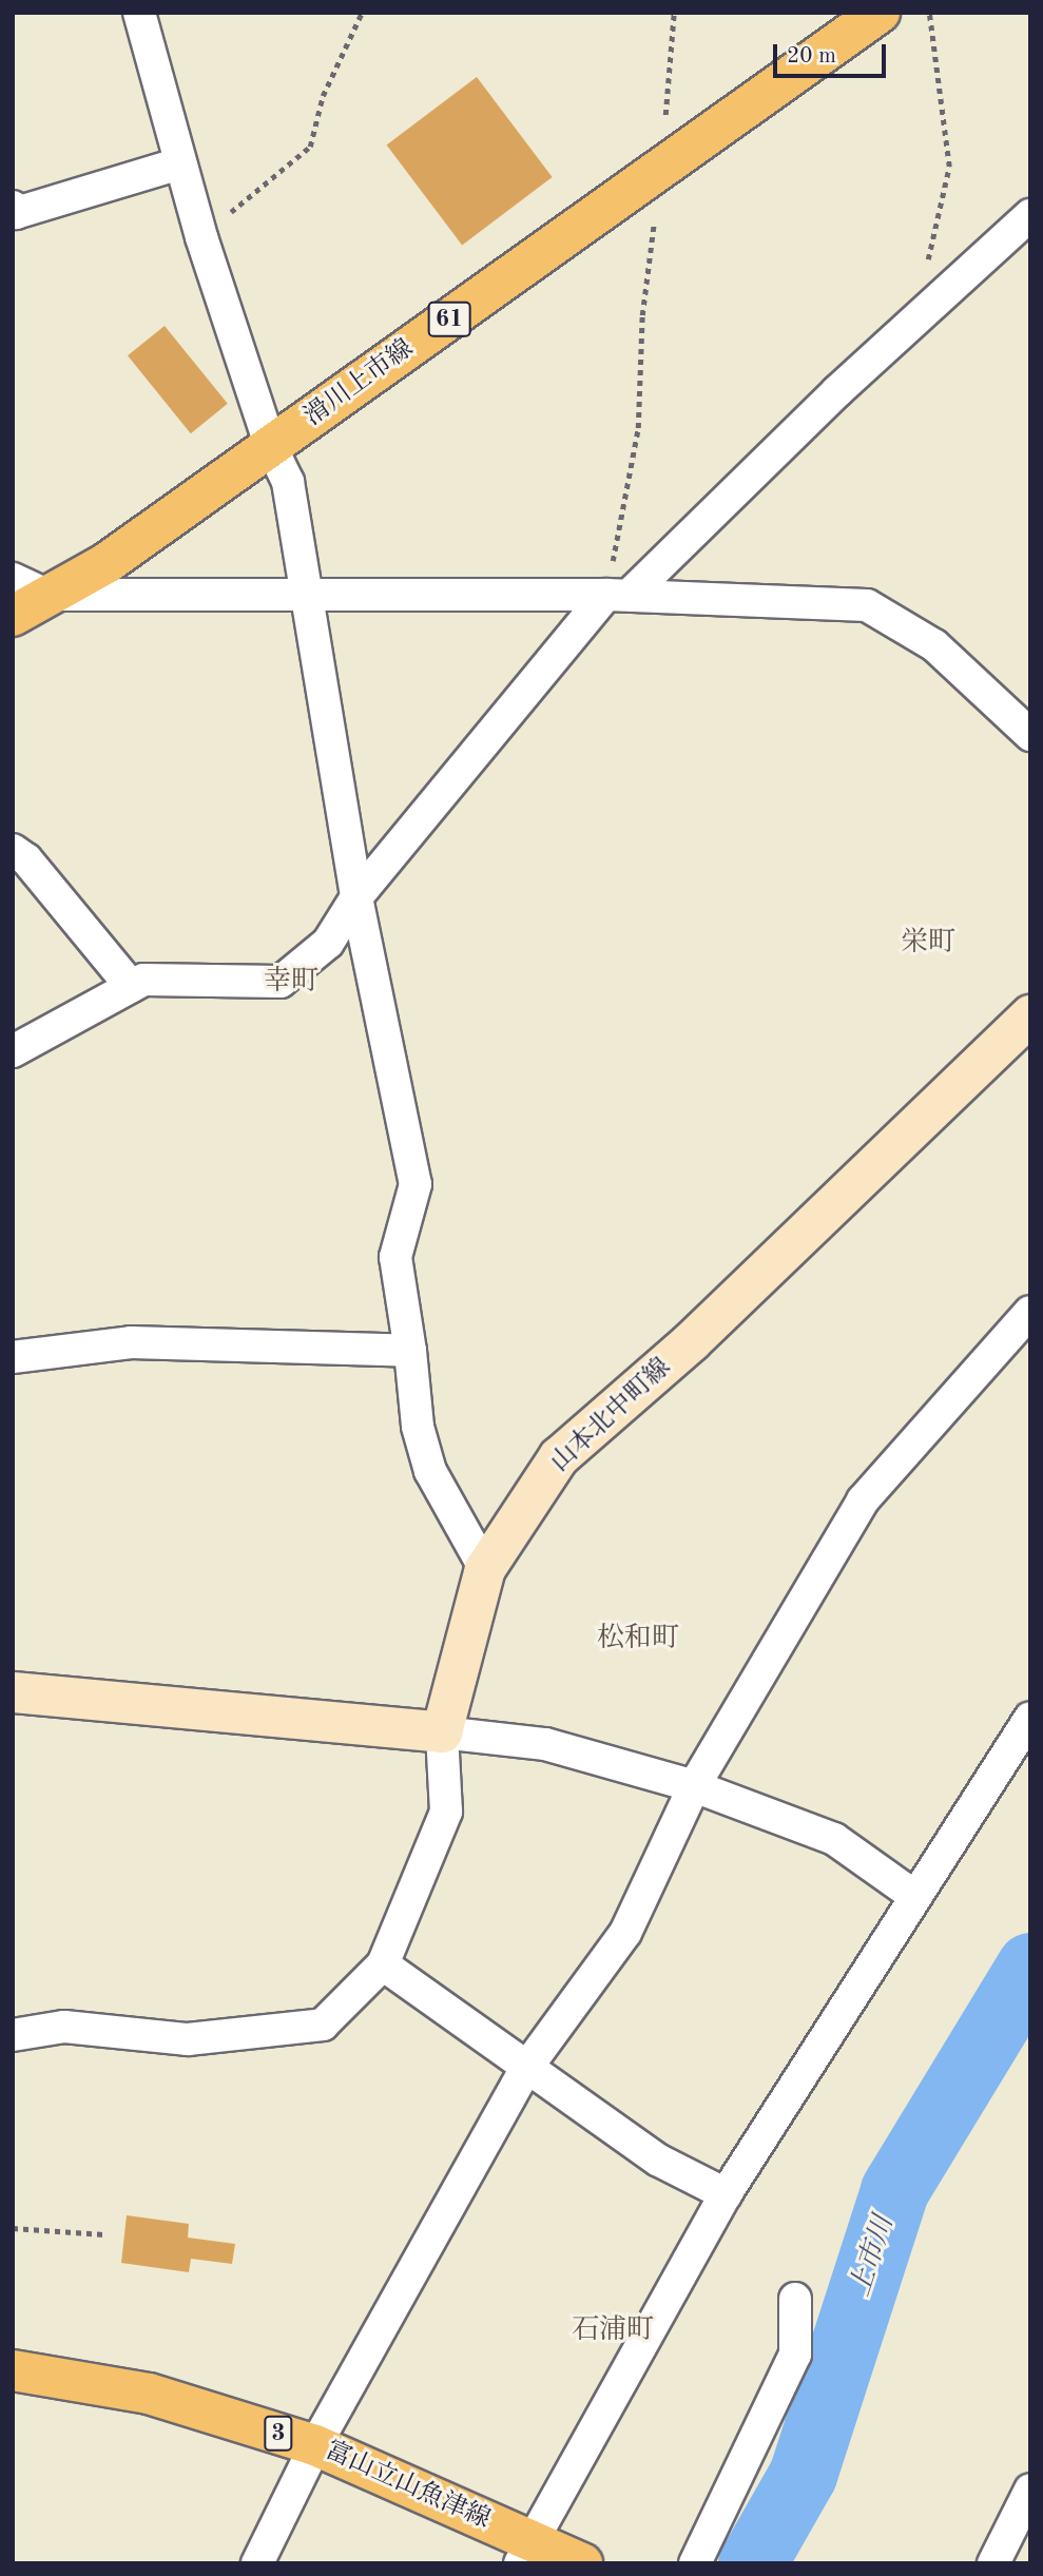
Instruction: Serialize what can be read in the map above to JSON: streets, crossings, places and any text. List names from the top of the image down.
{
  "streets": {
    "main road": [
      "61",
      "滑川上市線",
      "山本北中町線",
      "3",
      "富山立山魚津線"
    ]
  },
  "districts": [
    "栄町",
    "幸町",
    "松和町",
    "石浦町"
  ],
  "water": ["上市川"],
  "scale_bar": "20 m"
}
